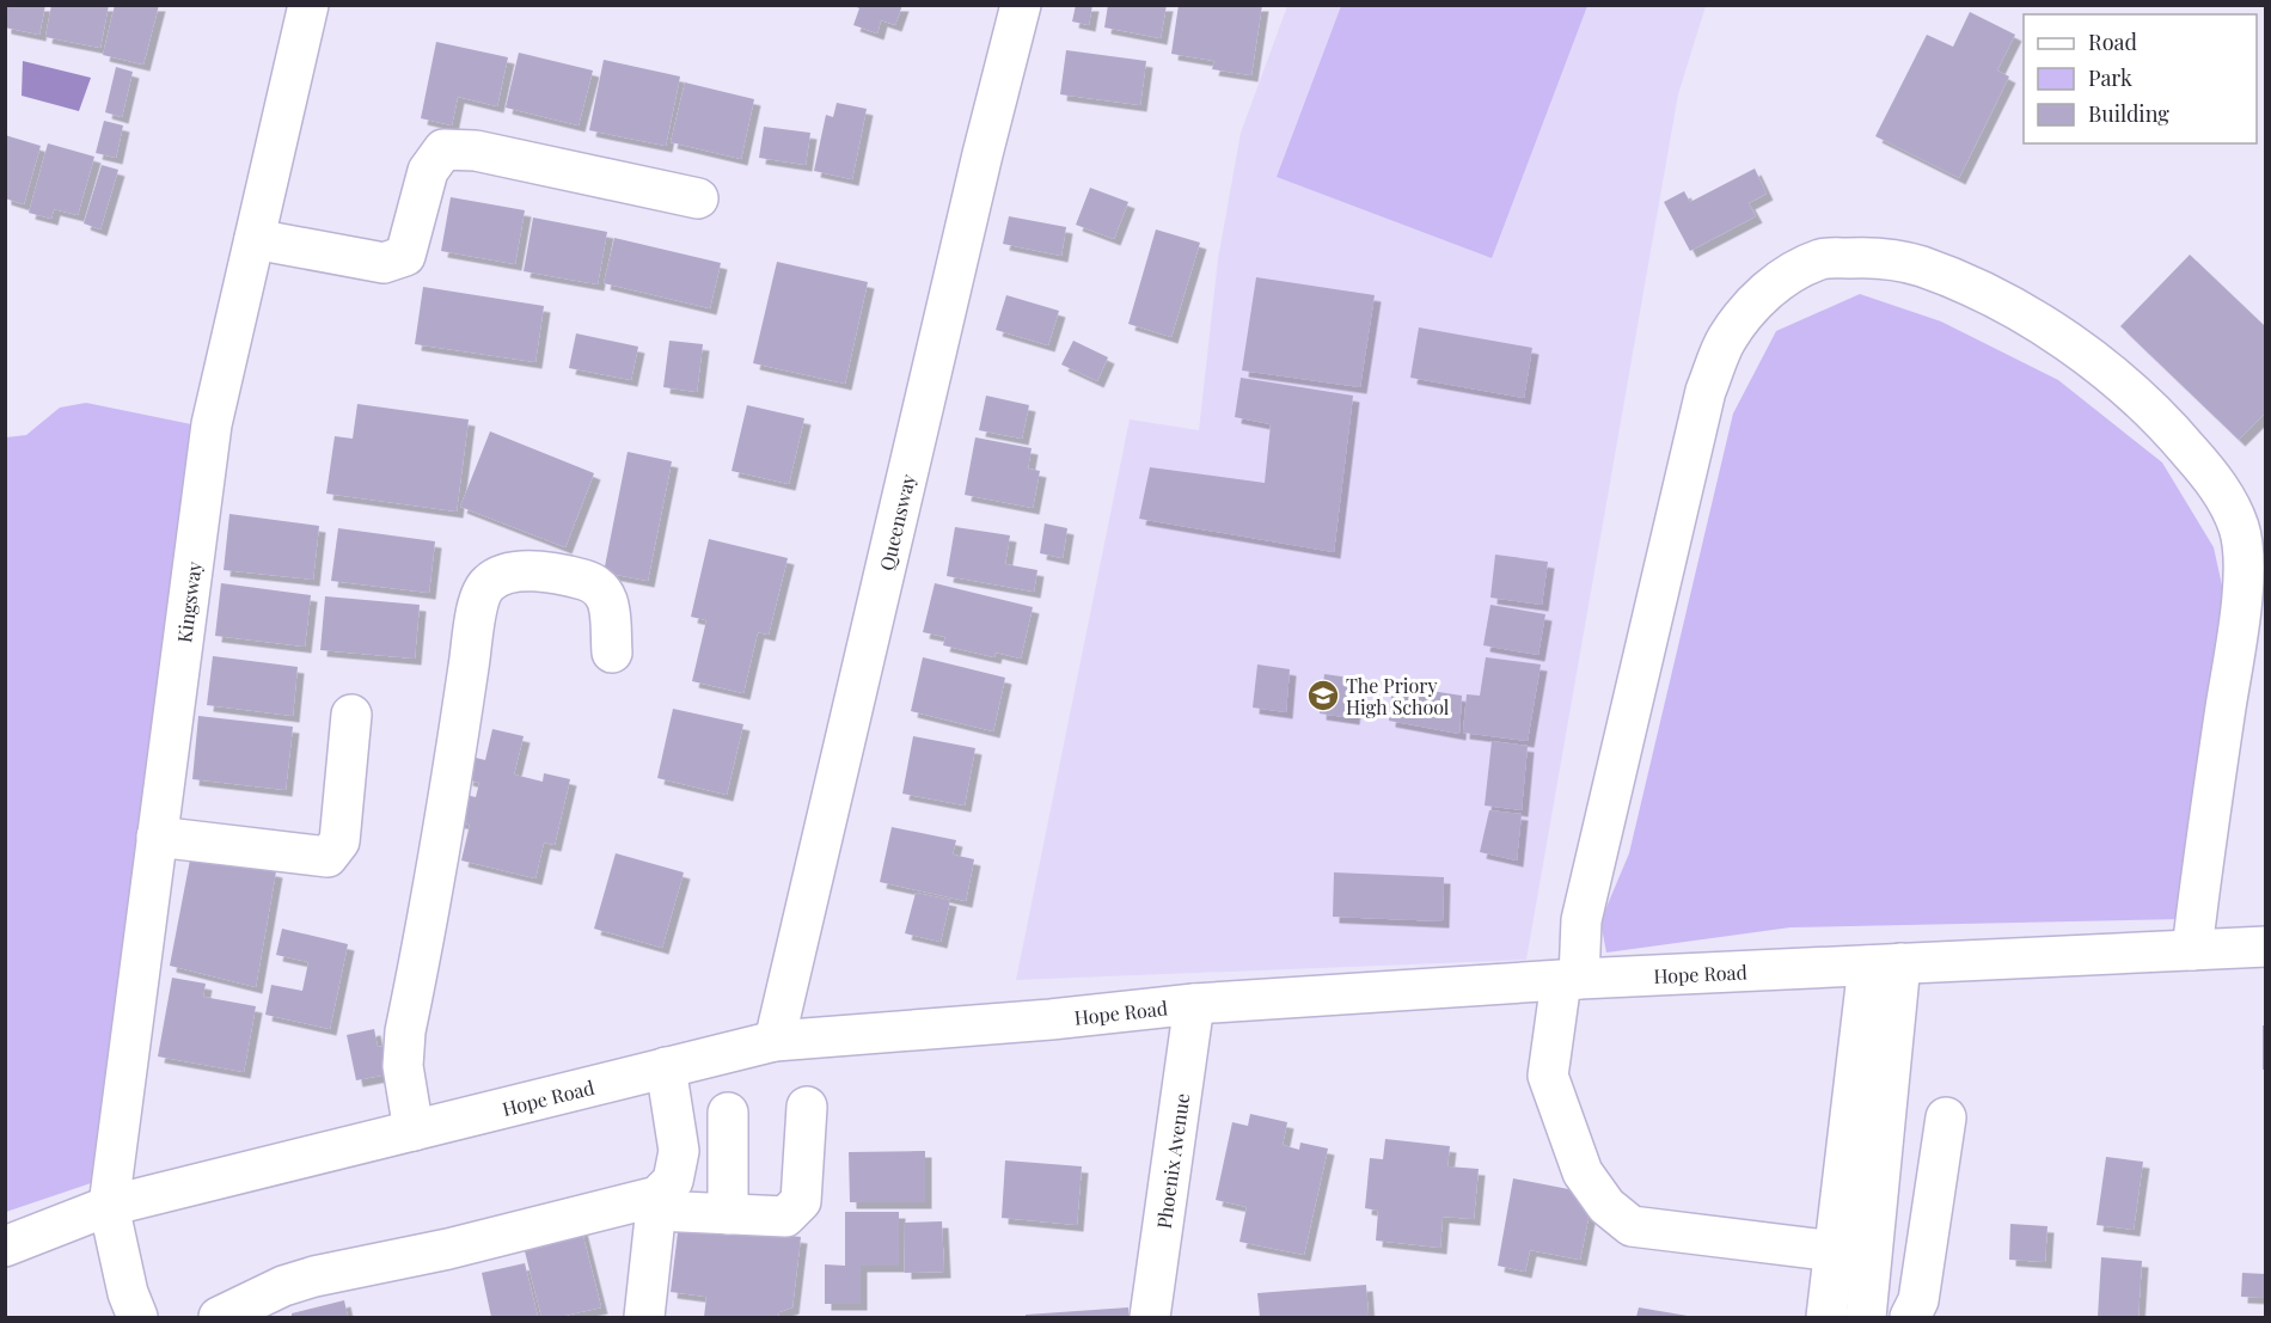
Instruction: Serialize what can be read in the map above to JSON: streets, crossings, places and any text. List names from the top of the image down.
{
  "streets": {
    "street": [
      "Queensway",
      "Kingsway",
      "Hope Road",
      "Phoenix Avenue"
    ]
  },
  "crossings": [
    ["Queensway", "Hope Road"],
    ["Kingsway", "Hope Road"],
    ["Hope Road", "Phoenix Avenue"]
  ],
  "places": {
    "school or university": ["The Priory High School"]
  },
  "legend": ["Road", "Park", "Building"]
}
